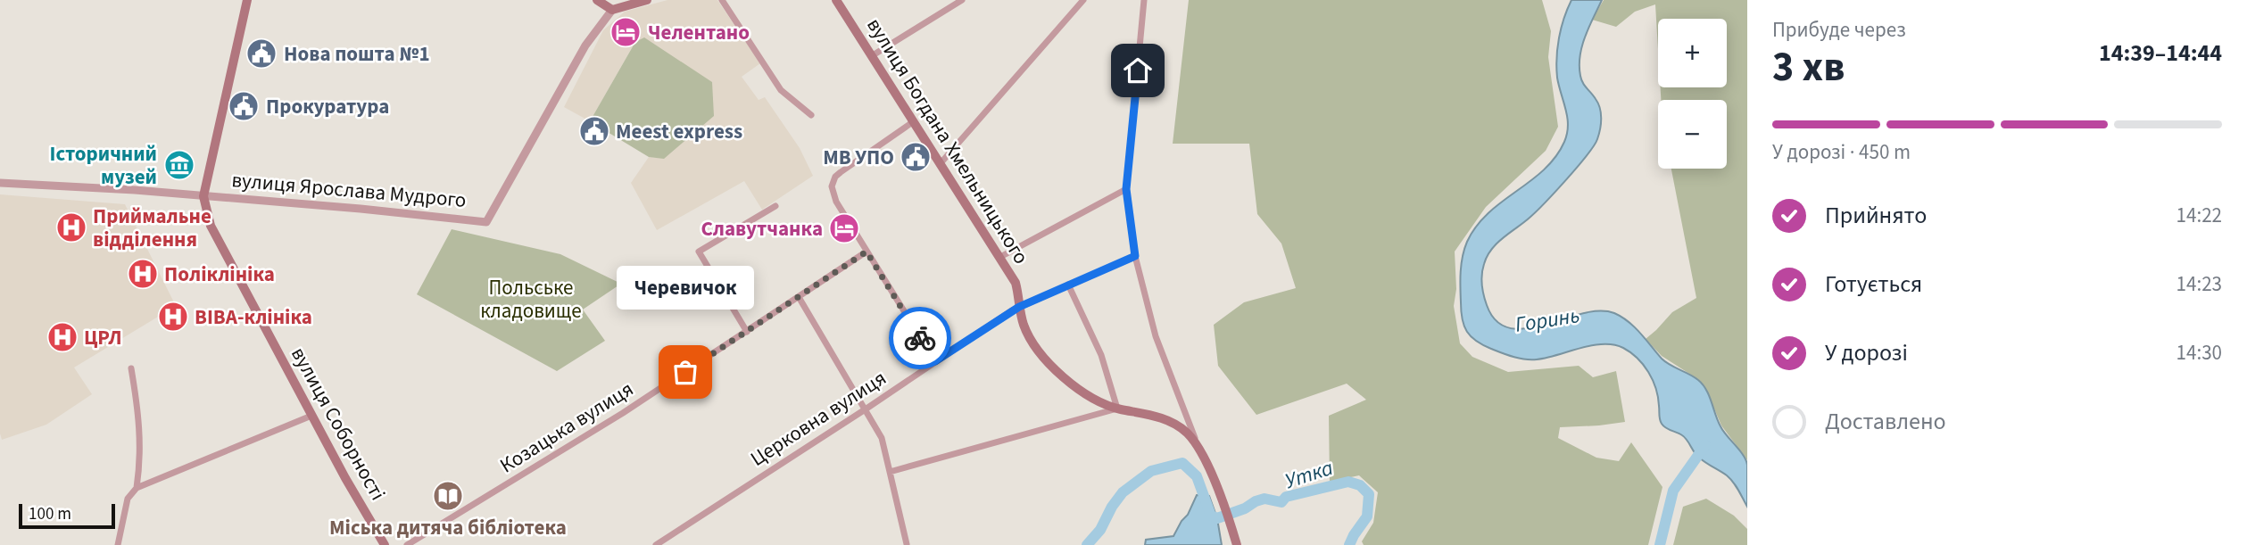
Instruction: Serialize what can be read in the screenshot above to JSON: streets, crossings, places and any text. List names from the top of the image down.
{
  "streets": {
    "main road": ["вулиця Богдана Хмельницького", "вулиця Соборності"],
    "street": ["вулиця Ярослава Мудрого", "Церковна вулиця", "Козацька вулиця"]
  },
  "crossings": [
    ["вулиця Богдана Хмельницького", "Церковна вулиця"],
    ["вулиця Ярослава Мудрого", "вулиця Соборності"]
  ],
  "water": ["Горинь", "Утка"],
  "parks": ["Польське кладовище"],
  "places": {
    "hotel": ["Челентано", "Славутчанка"],
    "public building": [
      "Нова пошта №1",
      "Прокуратура",
      "Meest express",
      "МВ УПО"
    ],
    "museum": ["Історичний музей"],
    "hospital": [
      "Приймальне відділення",
      "Поліклініка",
      "ВІВА-клініка",
      "ЦРЛ"
    ],
    "other": ["Черевичок"],
    "library": ["Міська дитяча бібліотека"]
  },
  "scale_bar": "100 m",
  "page": {
    "heading": ["3 хв", "Прибуде через", "14:39–14:44"],
    "map_buttons": ["+", "−"],
    "bar": "У дорозі · 450 m",
    "list": [
      ["Прийнято", "14:22"],
      ["Готується", "14:23"],
      ["У дорозі", "14:30"],
      "Доставлено"
    ],
    "bubble": "Черевичок",
    "scale": "100 m"
  }
}
